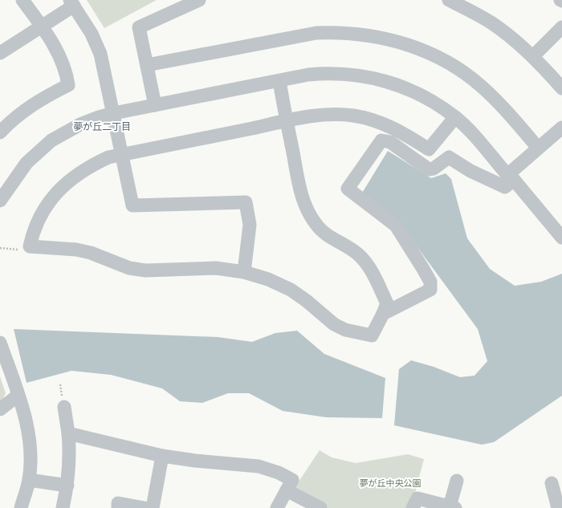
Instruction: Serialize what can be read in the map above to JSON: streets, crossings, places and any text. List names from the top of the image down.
{
  "districts": ["夢が丘二丁目"],
  "parks": ["夢が丘中央公園"]
}
